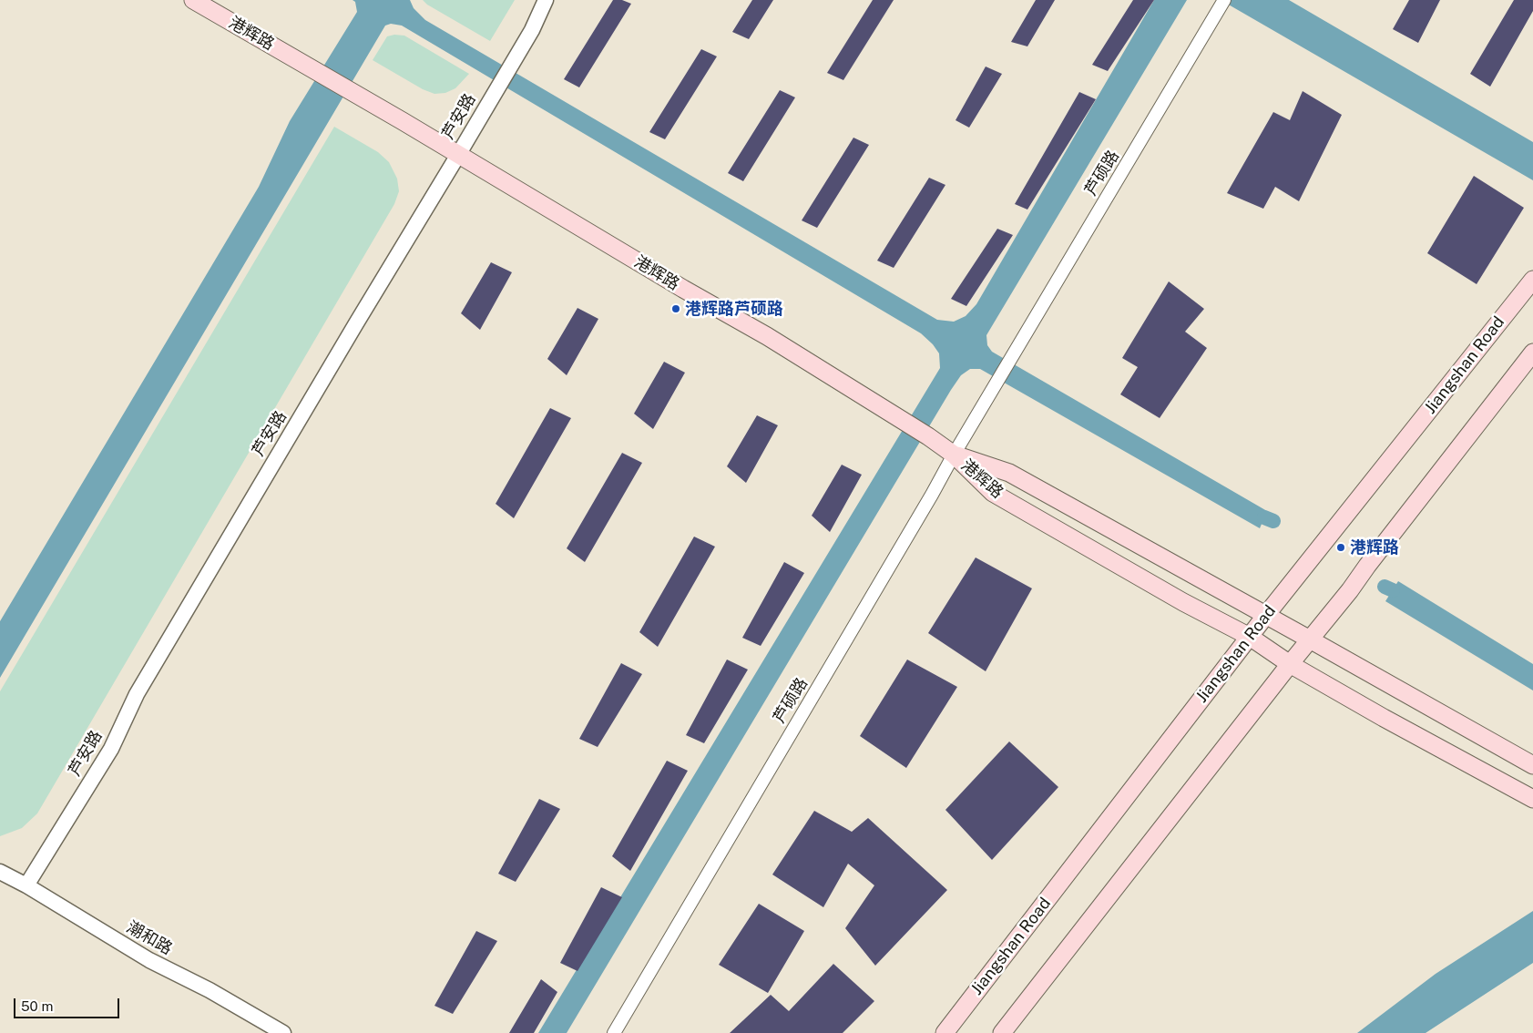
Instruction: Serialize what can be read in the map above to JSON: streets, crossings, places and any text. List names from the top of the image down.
{
  "streets": {
    "main road": ["港辉路", "Jiangshan Road"],
    "street": ["芦安路", "芦硕路", "潮和路"]
  },
  "crossings": [
    ["港辉路", "芦安路"],
    ["港辉路", "芦硕路"],
    ["港辉路", "Jiangshan Road"],
    ["芦安路", "潮和路"]
  ],
  "places": ["港辉路芦硕路", "港辉路"],
  "scale_bar": "50 m"
}
